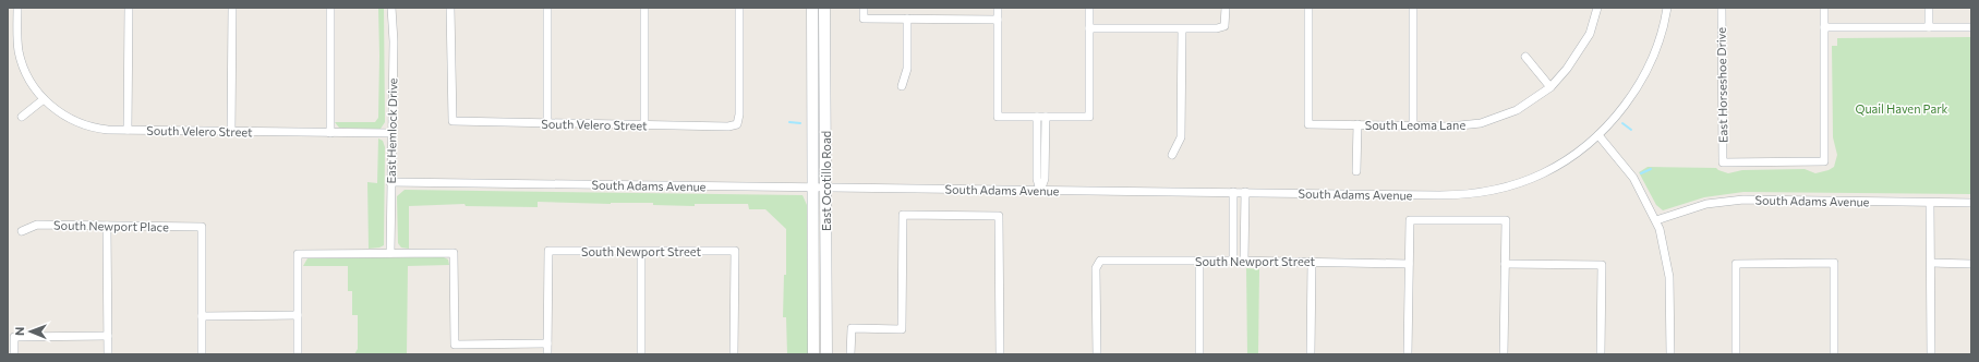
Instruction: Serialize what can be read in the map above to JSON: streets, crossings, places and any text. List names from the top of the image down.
{
  "streets": {
    "main road": ["East Ocotillo Road"],
    "street": [
      "East Horseshoe Drive",
      "South Velero Street",
      "South Leoma Lane",
      "East Hemlock Drive",
      "South Adams Avenue",
      "South Newport Place",
      "South Newport Street"
    ]
  },
  "crossings": [
    ["South Velero Street", "East Hemlock Drive"],
    ["East Hemlock Drive", "South Adams Avenue"],
    ["East Ocotillo Road", "South Adams Avenue"]
  ],
  "parks": ["Quail Haven Park"],
  "north": "left"
}
